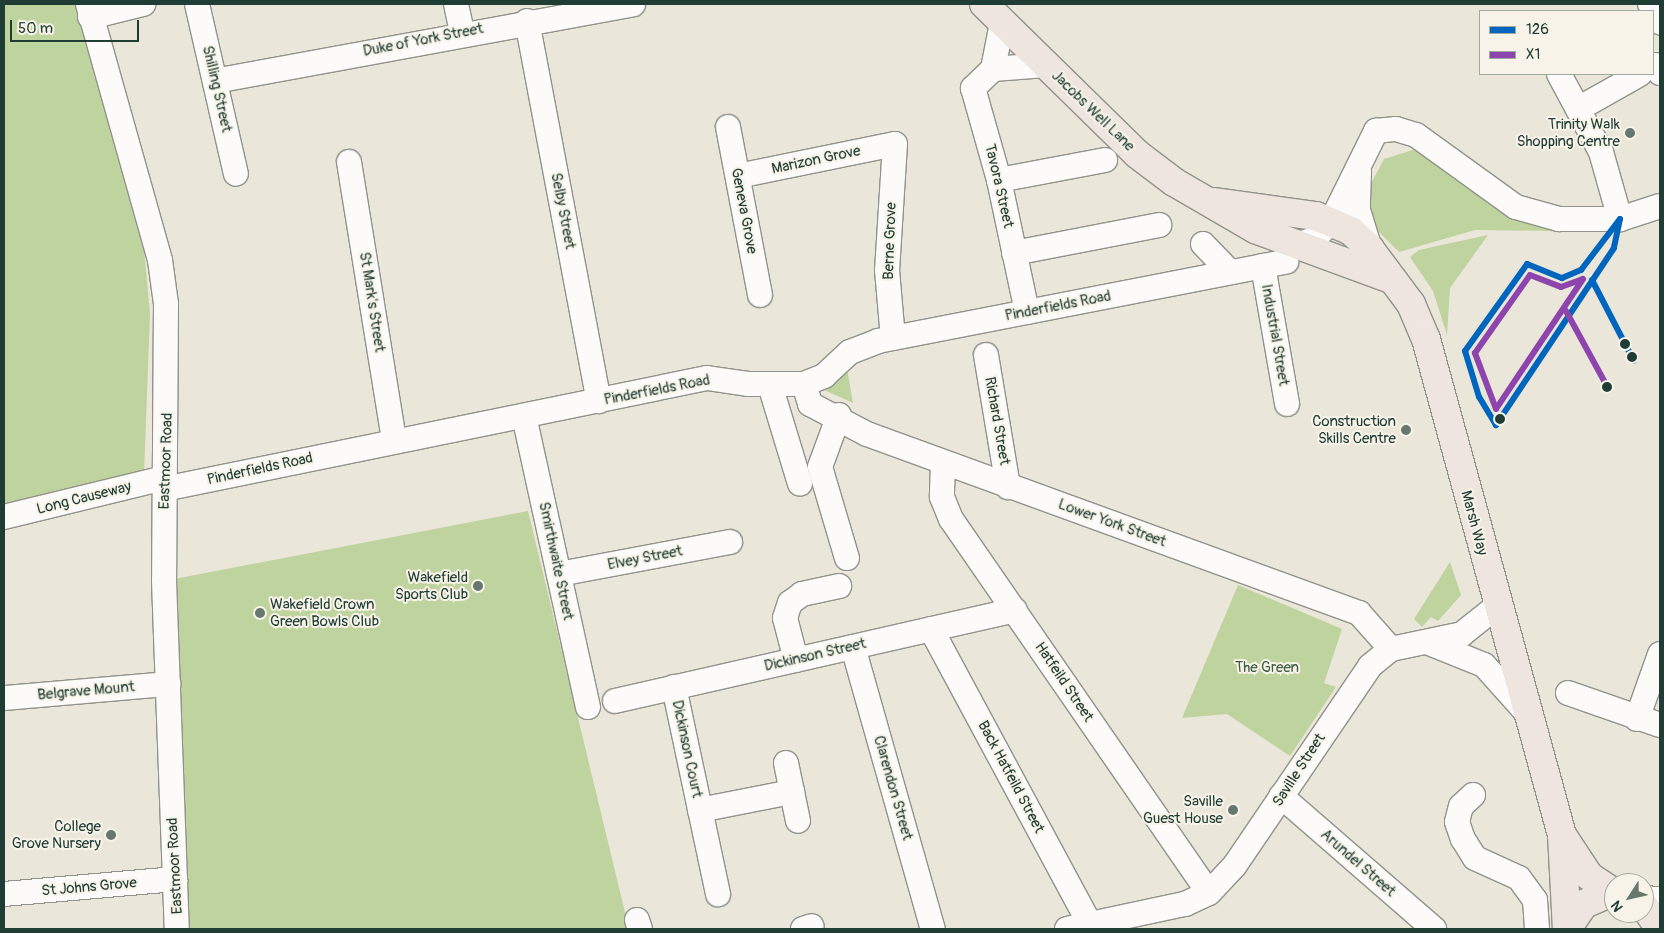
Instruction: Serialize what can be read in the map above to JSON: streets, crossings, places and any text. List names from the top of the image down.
{
  "streets": {
    "highway": ["Jacobs Well Lane", "Marsh Way"],
    "street": [
      "Duke of York Street",
      "Shilling Street",
      "Marizon Grove",
      "Tavora Street",
      "Selby Street",
      "Geneva Grove",
      "Berne Grove",
      "St Mark's Street",
      "Pinderfields Road",
      "Industrial Street",
      "Richard Street",
      "Eastmoor Road",
      "Long Causeway",
      "Lower York Street",
      "Elvey Street",
      "Smirthwaite Street",
      "Dickinson Street",
      "Hatfeild Street",
      "Belgrave Mount",
      "Dickinson Court",
      "Saville Street",
      "Back Hatfeild Street",
      "Clarendon Street",
      "Arundel Street",
      "St Johns Grove"
    ]
  },
  "crossings": [
    ["Duke of York Street", "Shilling Street"],
    ["Duke of York Street", "Selby Street"],
    ["Jacobs Well Lane", "Pinderfields Road"],
    ["Jacobs Well Lane", "Marsh Way"],
    ["Marizon Grove", "Geneva Grove"],
    ["Marizon Grove", "Berne Grove"],
    ["Tavora Street", "Pinderfields Road"],
    ["Selby Street", "Pinderfields Road"],
    ["Berne Grove", "Pinderfields Road"],
    ["St Mark's Street", "Pinderfields Road"],
    ["Pinderfields Road", "Industrial Street"],
    ["Pinderfields Road", "Eastmoor Road"],
    ["Pinderfields Road", "Long Causeway"],
    ["Pinderfields Road", "Lower York Street"],
    ["Pinderfields Road", "Marsh Way"],
    ["Pinderfields Road", "Smirthwaite Street"],
    ["Richard Street", "Lower York Street"],
    ["Eastmoor Road", "Long Causeway"],
    ["Eastmoor Road", "Belgrave Mount"],
    ["Eastmoor Road", "St Johns Grove"],
    ["Lower York Street", "Hatfeild Street"],
    ["Lower York Street", "Saville Street"],
    ["Elvey Street", "Smirthwaite Street"],
    ["Dickinson Street", "Hatfeild Street"],
    ["Dickinson Street", "Dickinson Court"],
    ["Dickinson Street", "Back Hatfeild Street"],
    ["Dickinson Street", "Clarendon Street"],
    ["Hatfeild Street", "Saville Street"],
    ["Saville Street", "Arundel Street"]
  ],
  "parks": ["The Green"],
  "places": [
    "Trinity Walk Shopping Centre",
    "Construction Skills Centre",
    "Wakefield Sports Club",
    "Wakefield Crown Green Bowls Club",
    "Saville Guest House",
    "College Grove Nursery"
  ],
  "lines": ["transit line 126", "transit line X1"],
  "legend": ["126", "X1"],
  "scale_bar": "50 m",
  "north": "bottom left"
}
